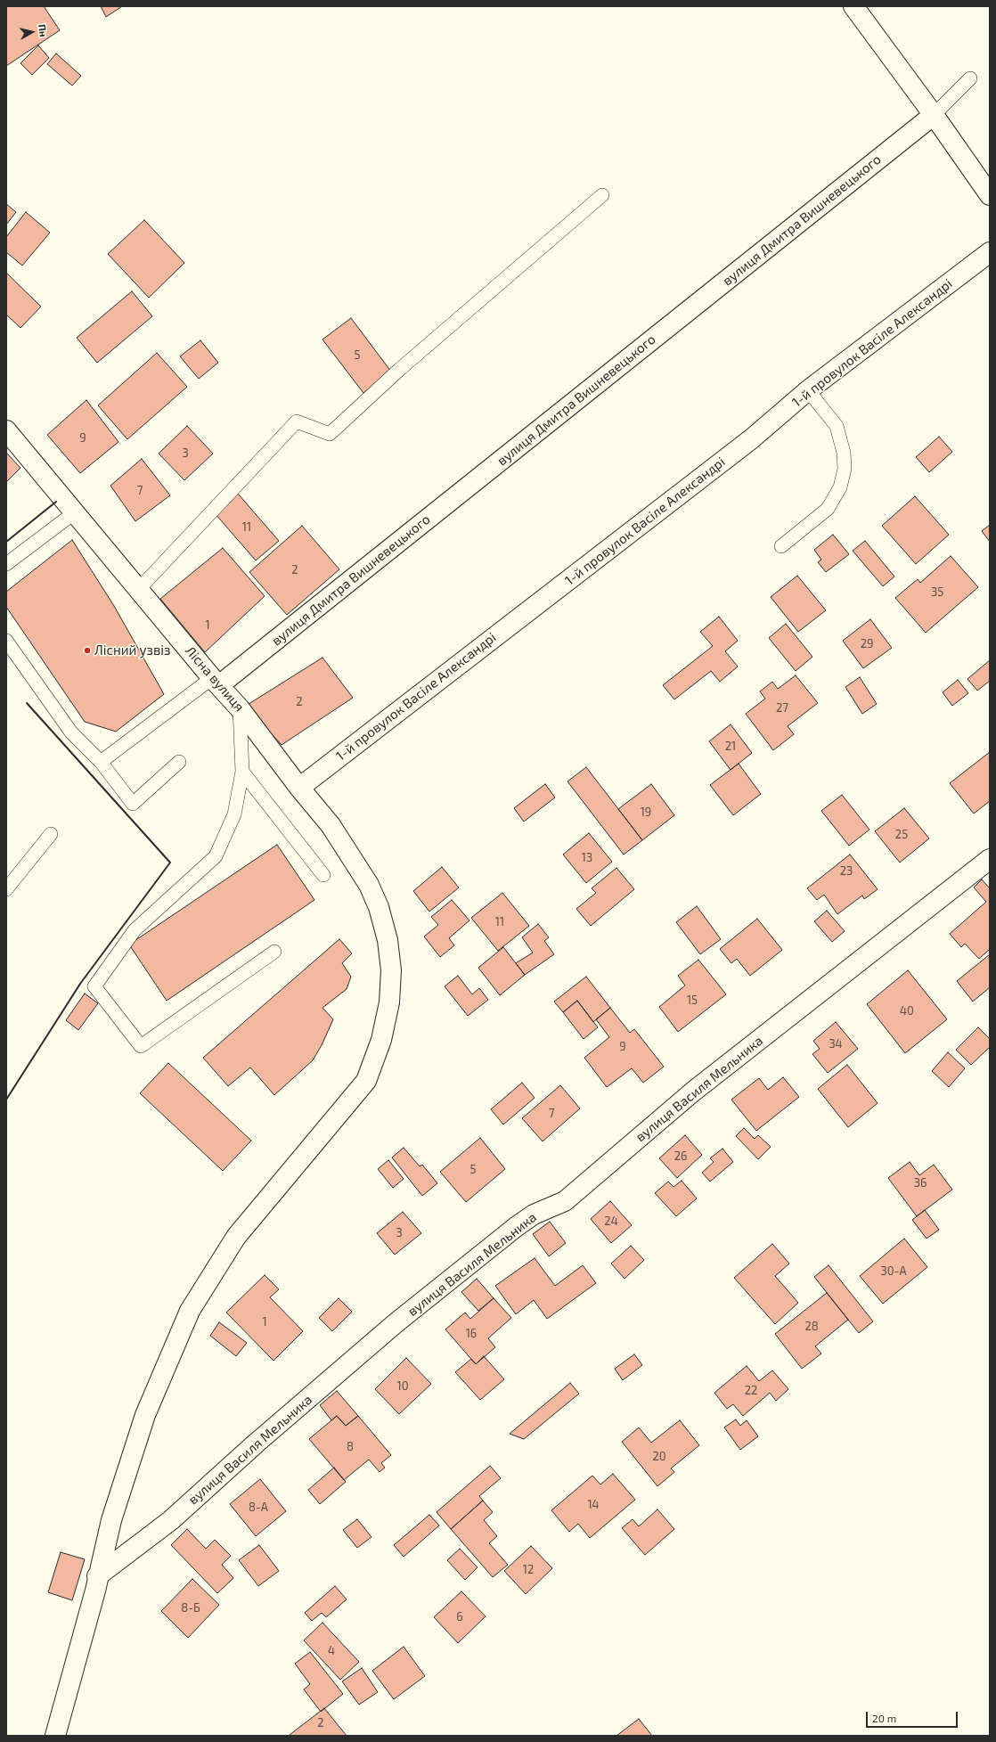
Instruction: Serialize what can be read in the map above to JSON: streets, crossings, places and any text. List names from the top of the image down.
{
  "streets": {
    "street": [
      "вулиця Дмитра Вишневецького",
      "1-й провулок Васіле Александрі",
      "Лісна вулиця",
      "вулиця Василя Мельника"
    ]
  },
  "crossings": [
    ["вулиця Дмитра Вишневецького", "Лісна вулиця"],
    ["1-й провулок Васіле Александрі", "Лісна вулиця"],
    ["Лісна вулиця", "вулиця Василя Мельника"]
  ],
  "places": ["Лісний узвіз"],
  "house_numbers": [
    "5",
    "9",
    "3",
    "7",
    "11",
    "2",
    "35",
    "1",
    "29",
    "2",
    "27",
    "21",
    "19",
    "25",
    "13",
    "23",
    "11",
    "15",
    "40",
    "34",
    "9",
    "7",
    "26",
    "5",
    "36",
    "24",
    "3",
    "30-А",
    "1",
    "28",
    "16",
    "10",
    "22",
    "8",
    "20",
    "14",
    "8-А",
    "12",
    "8-Б",
    "6",
    "4",
    "2"
  ],
  "scale_bar": "20 m",
  "north": "right"
}
